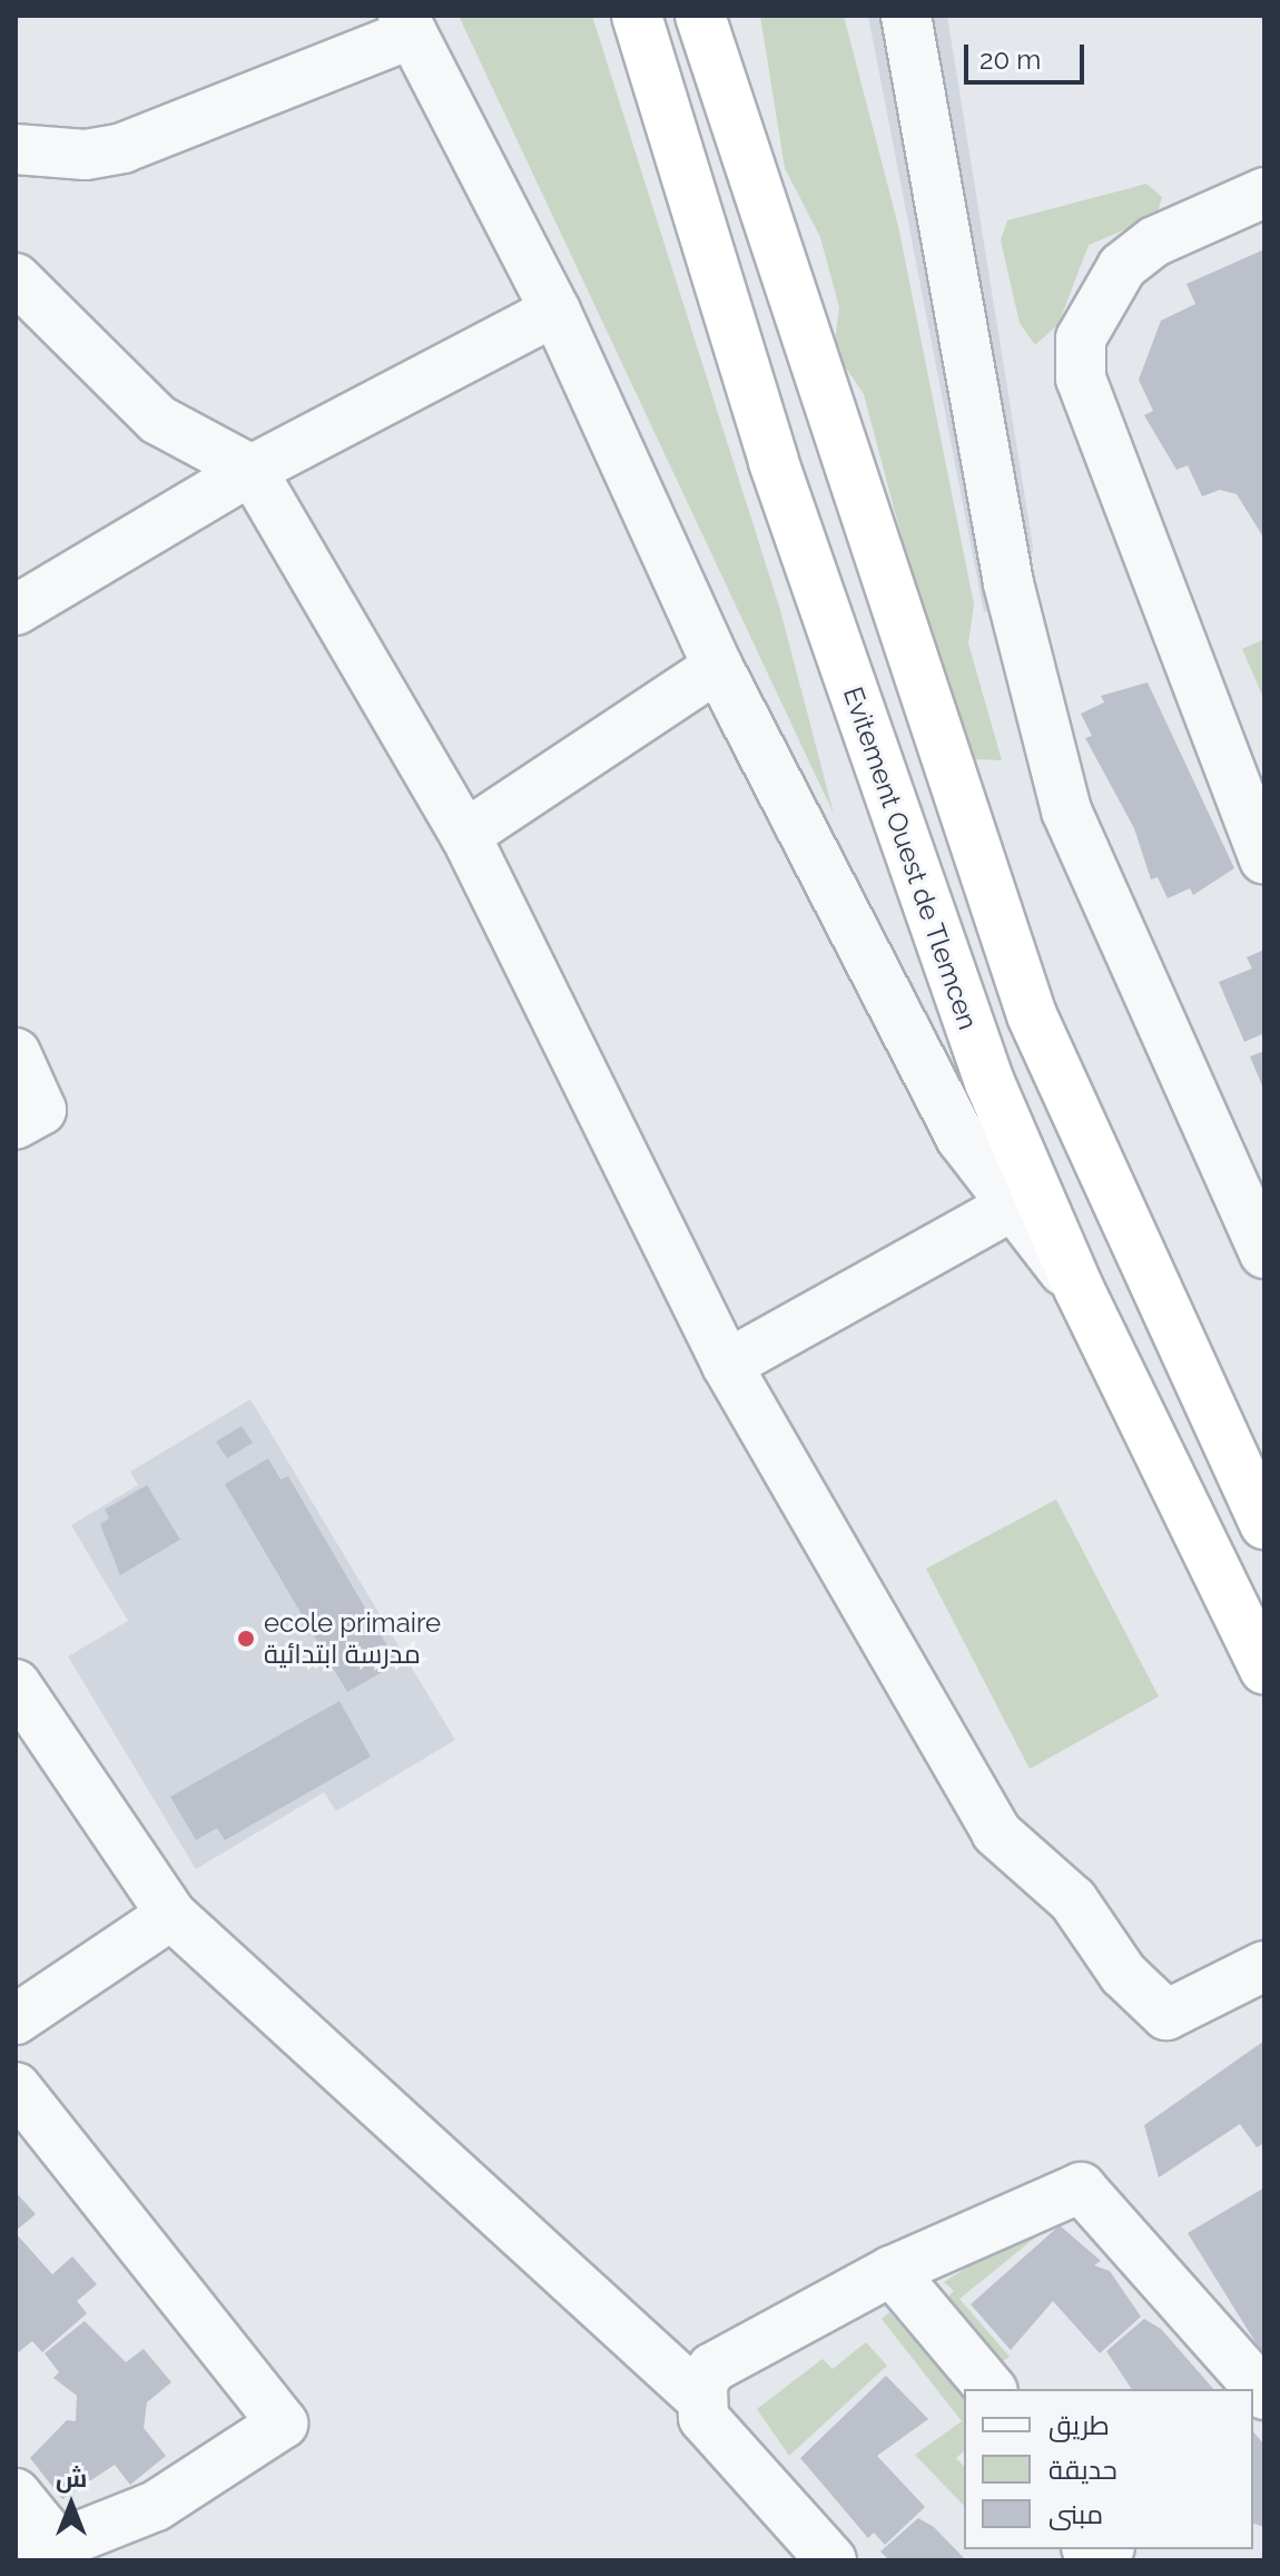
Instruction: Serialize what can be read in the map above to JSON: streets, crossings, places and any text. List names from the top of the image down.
{
  "streets": {
    "highway": ["Evitement Ouest de Tlemcen"]
  },
  "places": ["ecole primaire مدرسة ابتدائية"],
  "legend": ["طريق", "حديقة", "مبنى"],
  "scale_bar": "20 m",
  "north": "top"
}
